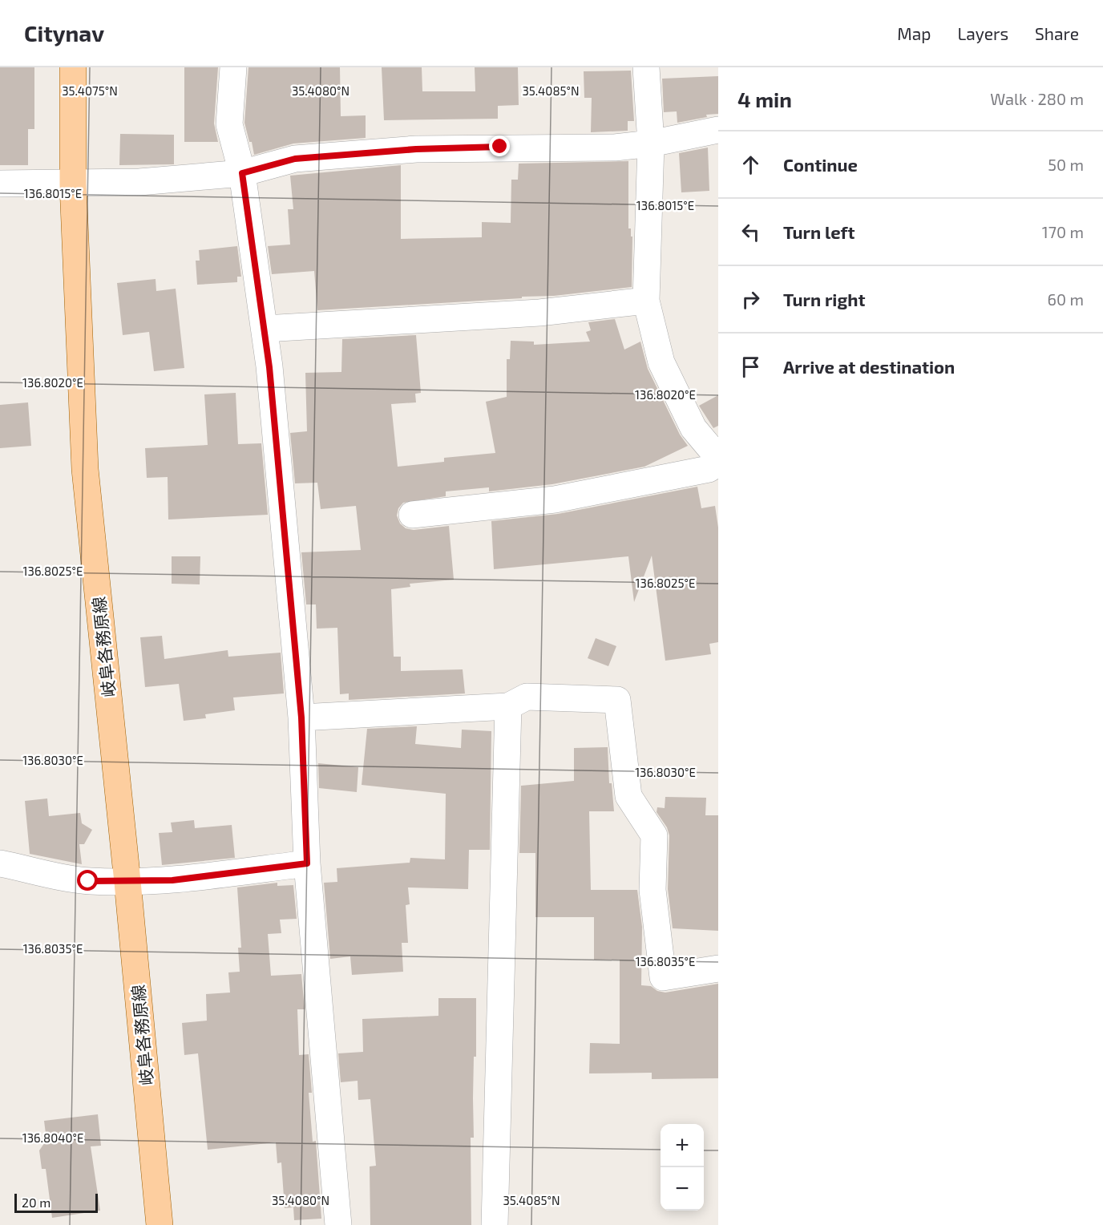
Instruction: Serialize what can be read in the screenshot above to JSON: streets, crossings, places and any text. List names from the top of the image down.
{
  "streets": {
    "main road": ["岐阜各務原線"]
  },
  "scale_bar": "20 m",
  "page": {
    "header": "Citynav",
    "nav": ["Map", "Layers", "Share"],
    "heading": ["4 min", "Walk · 280 m"],
    "list": [
      ["Continue", "50 m"],
      ["Turn left", "170 m"],
      ["Turn right", "60 m"],
      "Arrive at destination"
    ],
    "map_buttons": ["+", "−"],
    "scale": "20 m"
  },
  "coordinates": [
    "35.4075°N",
    "35.4080°N",
    "35.4085°N",
    "136.8015°E",
    "136.8020°E",
    "136.8025°E",
    "136.8030°E",
    "136.8035°E",
    "136.8040°E"
  ]
}
